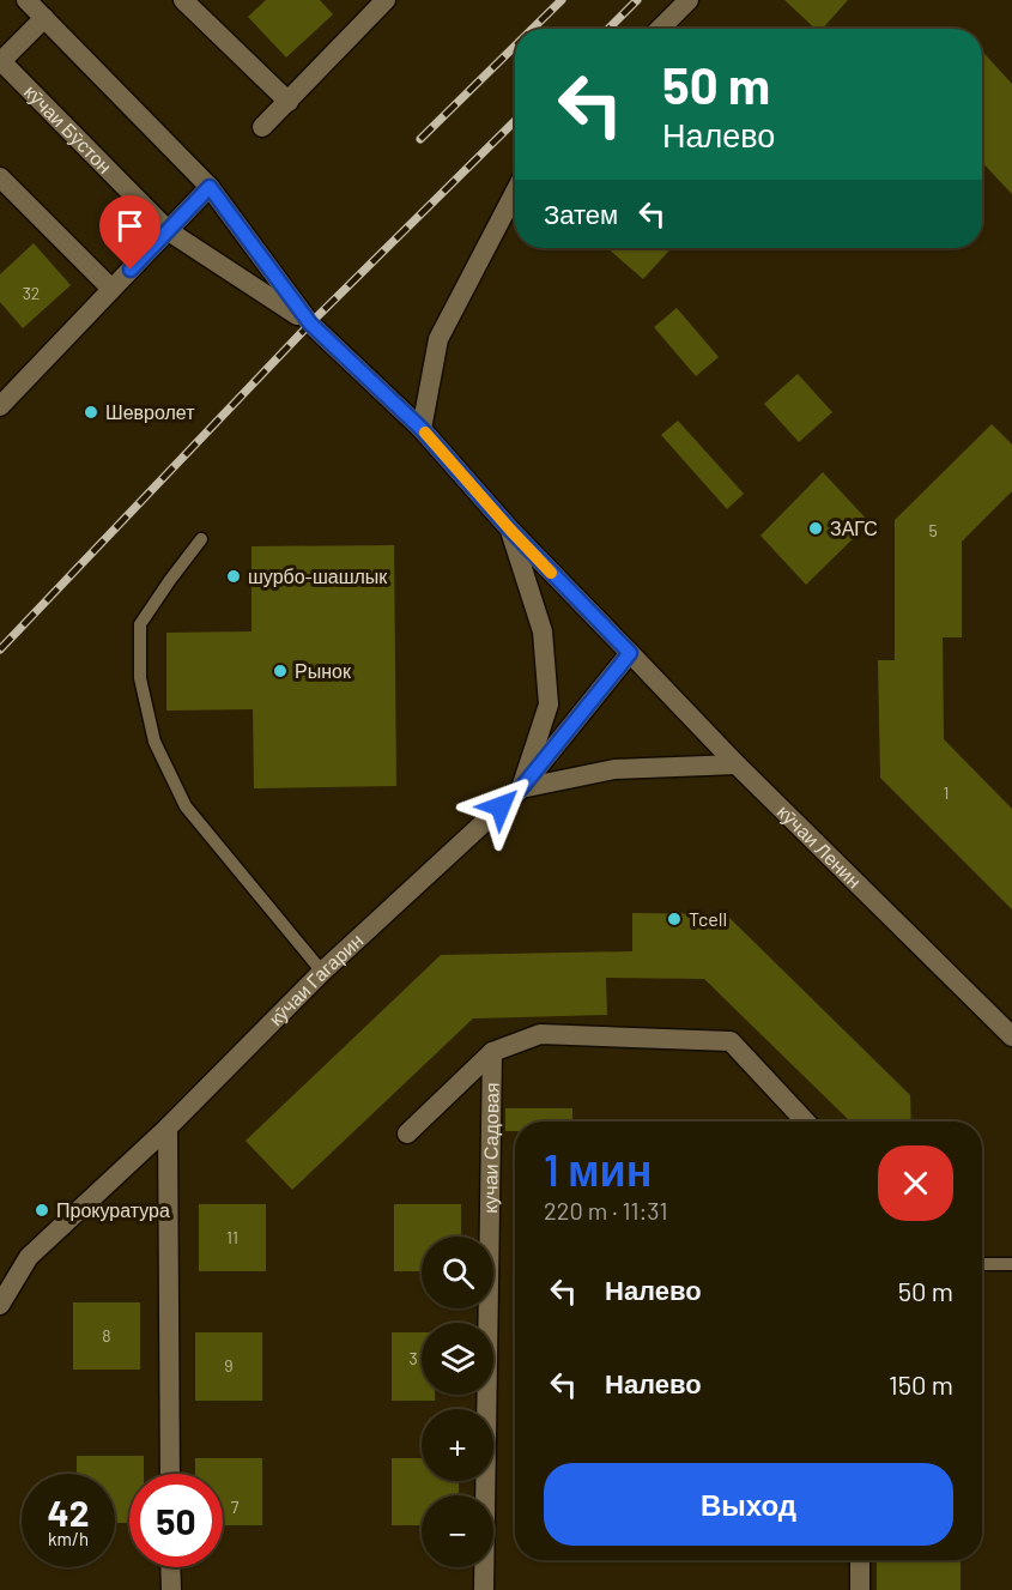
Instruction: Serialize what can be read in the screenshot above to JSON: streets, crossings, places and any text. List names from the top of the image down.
{
  "streets": {
    "main road": [
      "кӯчаи Бӯстон",
      "кӯчаи Ленин",
      "кӯчаи Гагарин",
      "кучаи Садовая"
    ]
  },
  "crossings": [
    ["кӯчаи Бӯстон", "кӯчаи Ленин"],
    ["кӯчаи Ленин", "кӯчаи Гагарин"]
  ],
  "places": [
    "Шевролет",
    "ЗАГС",
    "шурбо-шашлык",
    "Рынок",
    "Tcell",
    "Прокуратура"
  ],
  "house_numbers": [
    "32",
    "5",
    "1",
    "11",
    "8",
    "3",
    "9",
    "7"
  ],
  "page": {
    "turn": ["50 m", "Налево"],
    "then": "Затем",
    "heading": ["1 мин", "220 m · 11:31"],
    "map_buttons": ["+", "−"],
    "list": [
      {
        "name": "Налево",
        "value": "50 m"
      },
      {
        "name": "Налево",
        "value": "150 m"
      }
    ],
    "buttons": "Выход",
    "speed": "42 km/h",
    "limit": "50"
  }
}
